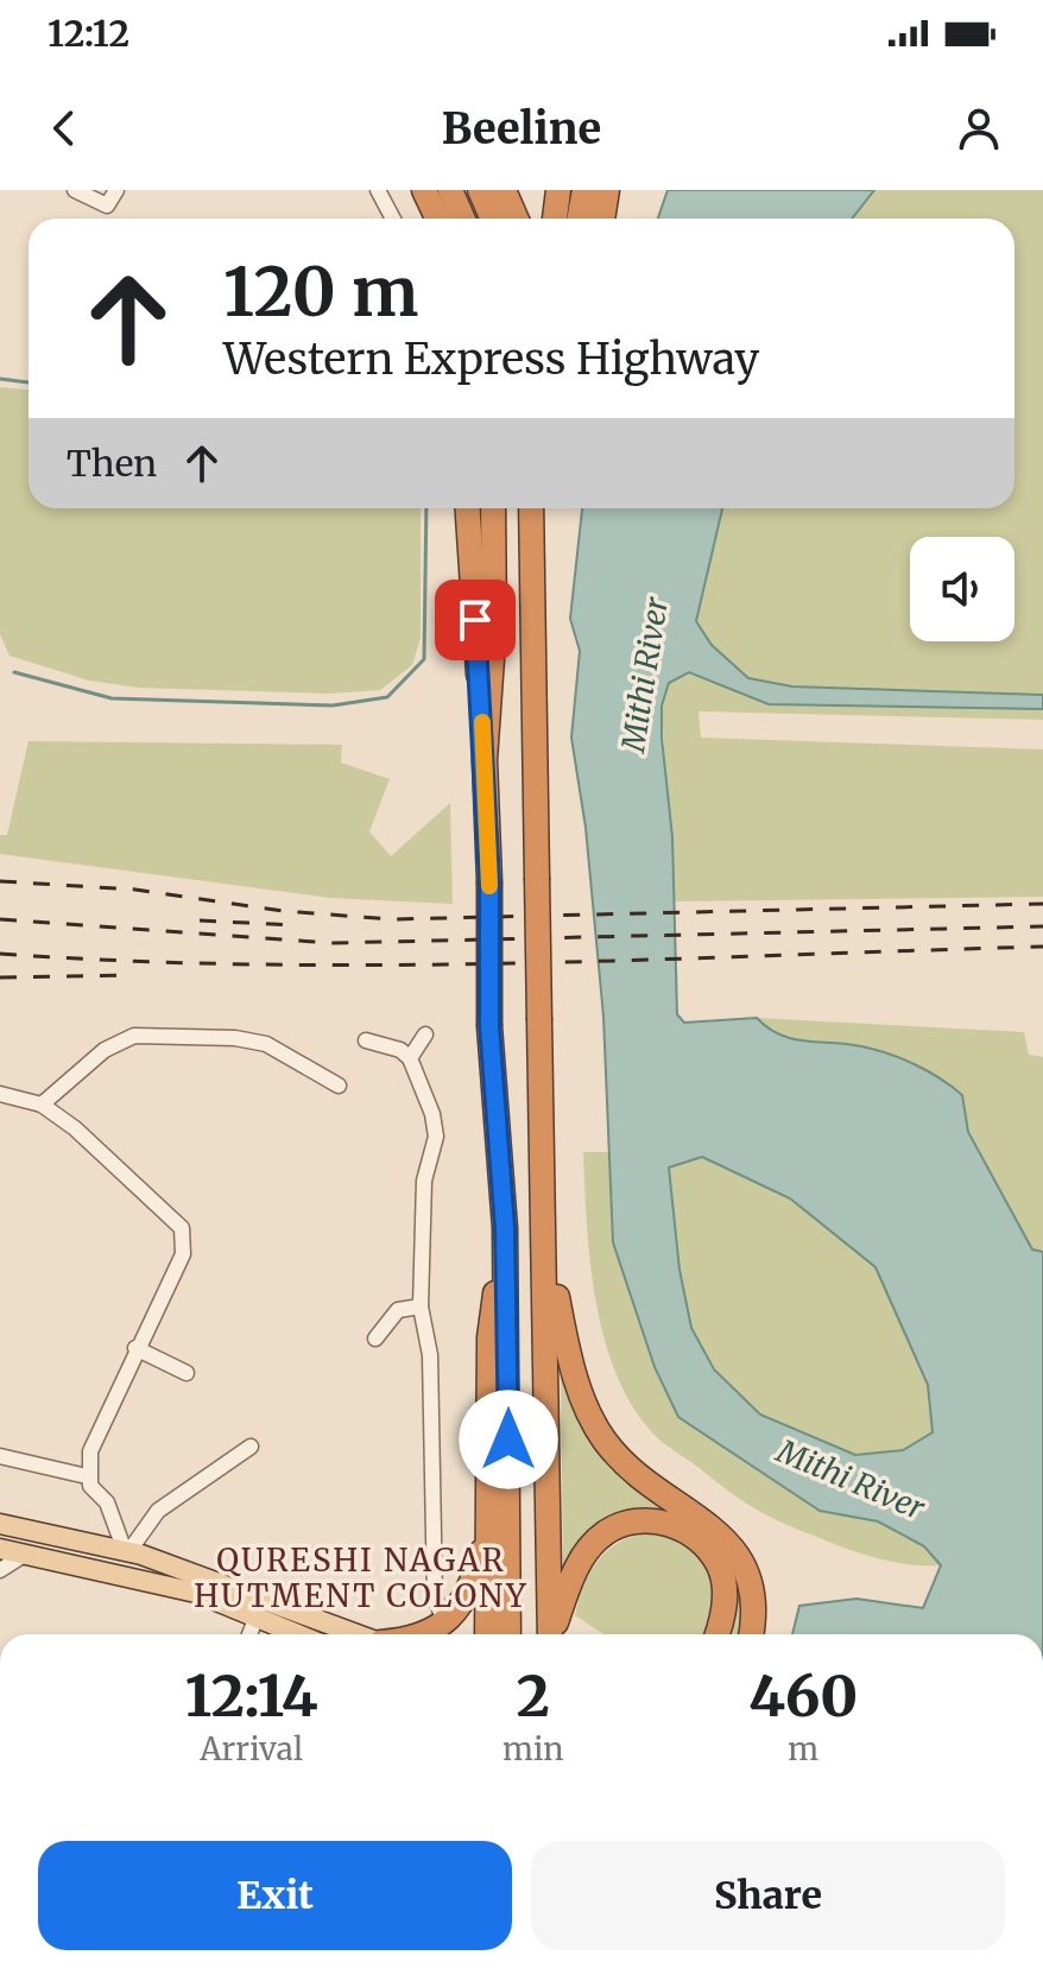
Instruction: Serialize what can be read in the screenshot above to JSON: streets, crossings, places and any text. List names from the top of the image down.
{
  "districts": ["QURESHI NAGAR HUTMENT COLONY"],
  "water": ["Mithi River"],
  "page": {
    "status": "12:12",
    "header": "Beeline",
    "turn": ["120 m", "Western Express Highway"],
    "then": "Then",
    "eta": [
      "12:14",
      "Arrival",
      "2",
      "min",
      "460",
      "m"
    ],
    "buttons": ["Exit", "Share"]
  }
}
